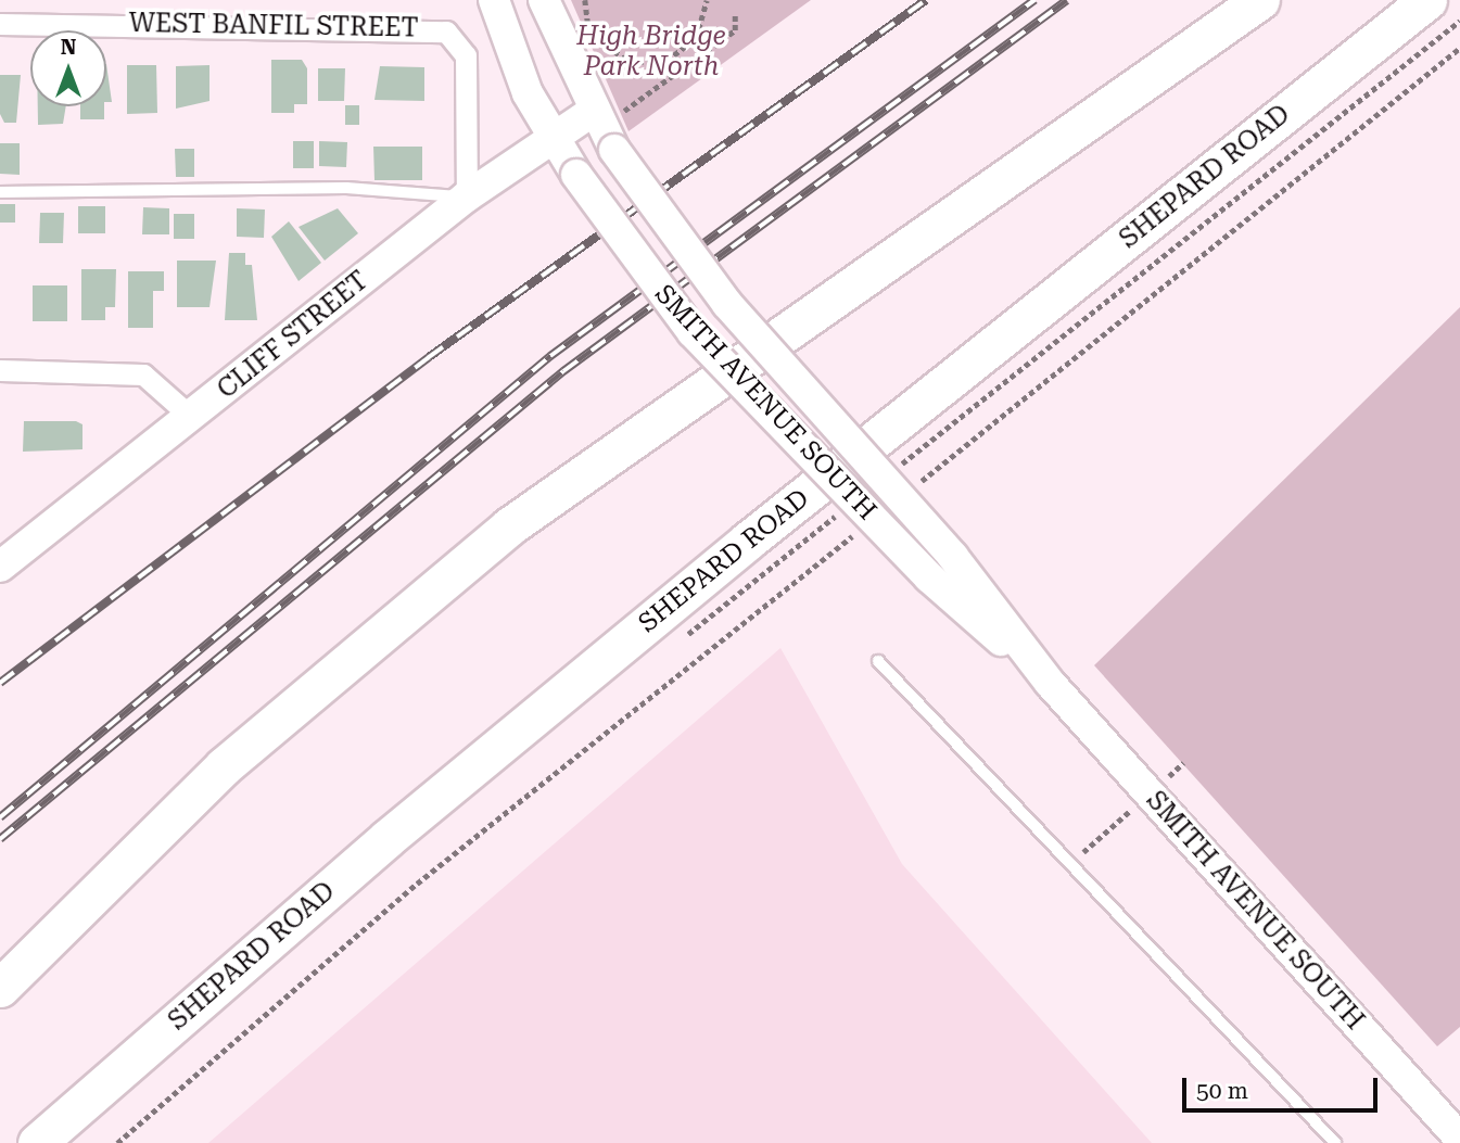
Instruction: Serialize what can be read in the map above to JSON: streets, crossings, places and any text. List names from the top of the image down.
{
  "streets": {
    "highway": ["SHEPARD ROAD"],
    "main road": ["CLIFF STREET", "SMITH AVENUE SOUTH"],
    "street": ["WEST BANFIL STREET"]
  },
  "crossings": [
    ["WEST BANFIL STREET", "CLIFF STREET"],
    ["CLIFF STREET", "SMITH AVENUE SOUTH"]
  ],
  "parks": ["High Bridge Park North"],
  "scale_bar": "50 m",
  "north": "top"
}
